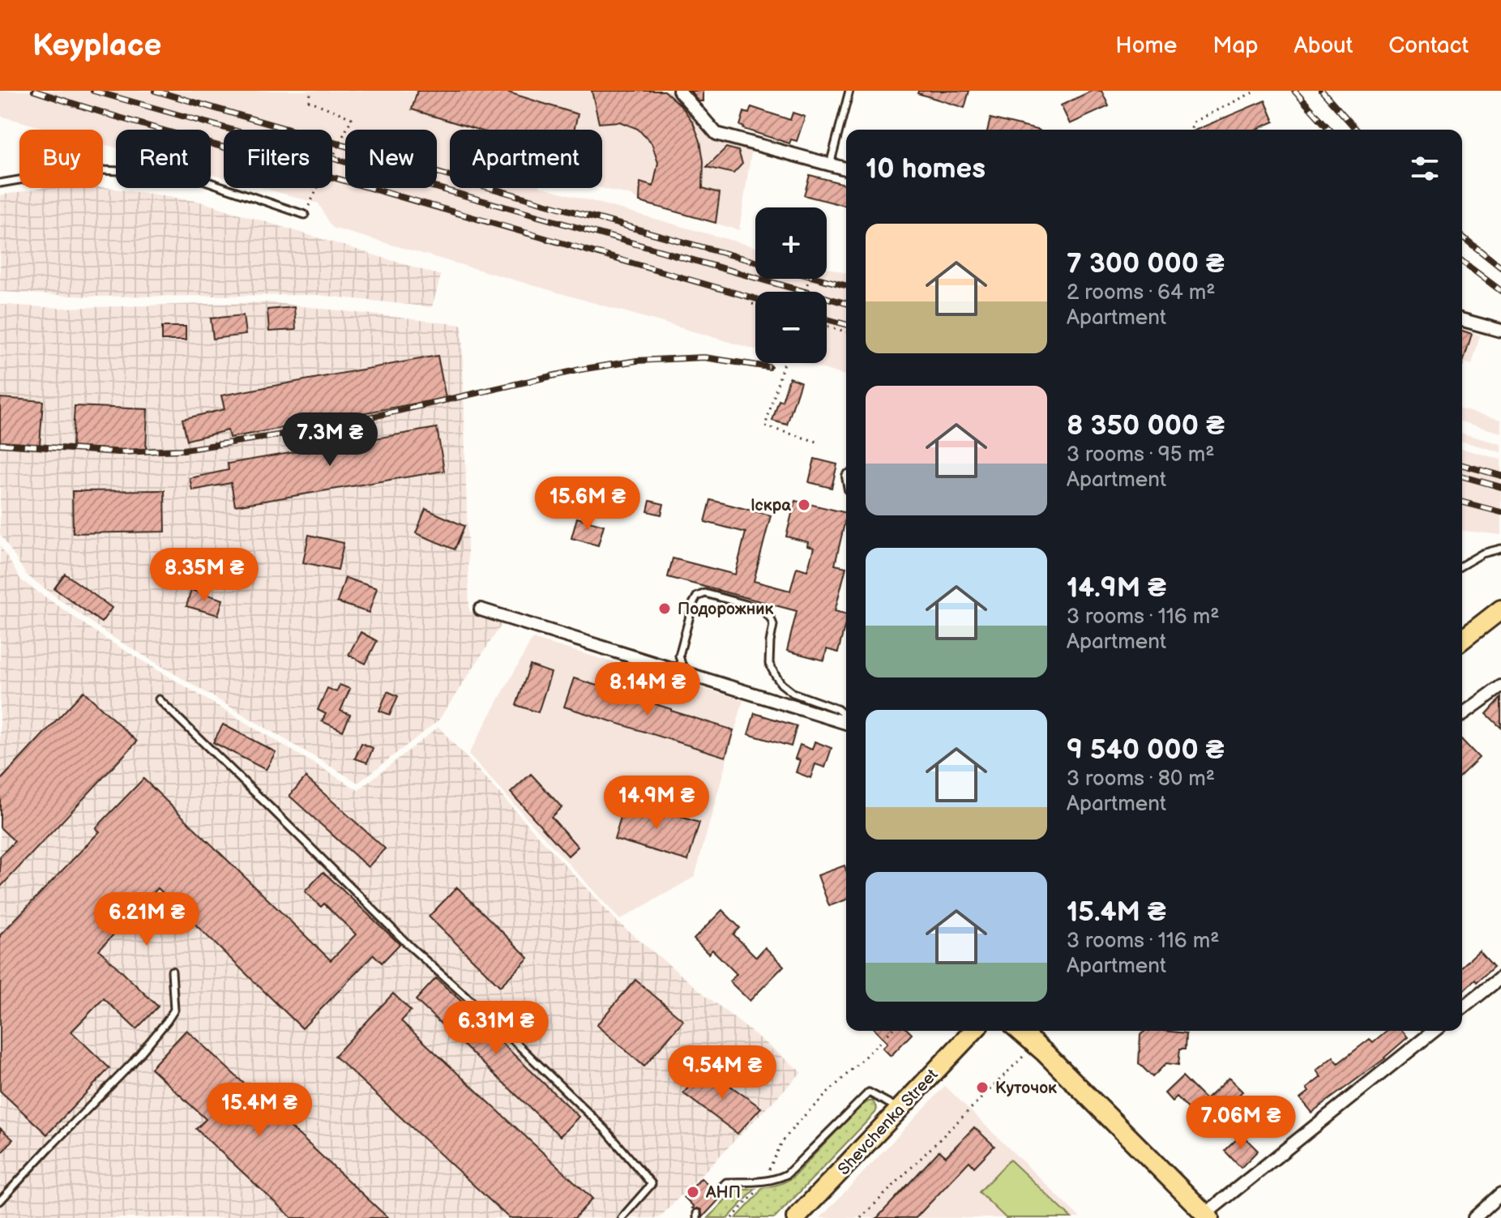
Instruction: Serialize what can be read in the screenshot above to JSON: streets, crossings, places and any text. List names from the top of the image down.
{
  "streets": {
    "main road": ["Shevchenka Street"]
  },
  "places": [
    "Іскра",
    "Подорожник",
    "Куточок",
    "АНП"
  ],
  "page": {
    "header": "Keyplace",
    "nav": [
      "Home",
      "Map",
      "About",
      "Contact"
    ],
    "chip": [
      "Buy",
      "Rent",
      "Filters",
      "New",
      "Apartment"
    ],
    "heading": "10 homes",
    "map_buttons": ["+", "−"],
    "list": [
      {
        "name": "7 300 000 ₴",
        "note": "2 rooms · 64 m² · Apartment"
      },
      {
        "name": "8 350 000 ₴",
        "note": "3 rooms · 95 m² · Apartment"
      },
      {
        "name": "14.9M ₴",
        "note": "3 rooms · 116 m² · Apartment"
      },
      {
        "name": "9 540 000 ₴",
        "note": "3 rooms · 80 m² · Apartment"
      },
      {
        "name": "15.4M ₴",
        "note": "3 rooms · 116 m² · Apartment"
      }
    ],
    "price": [
      "7.3M ₴",
      "15.6M ₴",
      "8.35M ₴",
      "8.14M ₴",
      "14.9M ₴",
      "6.21M ₴",
      "6.31M ₴",
      "9.54M ₴",
      "15.4M ₴",
      "7.06M ₴"
    ]
  }
}
